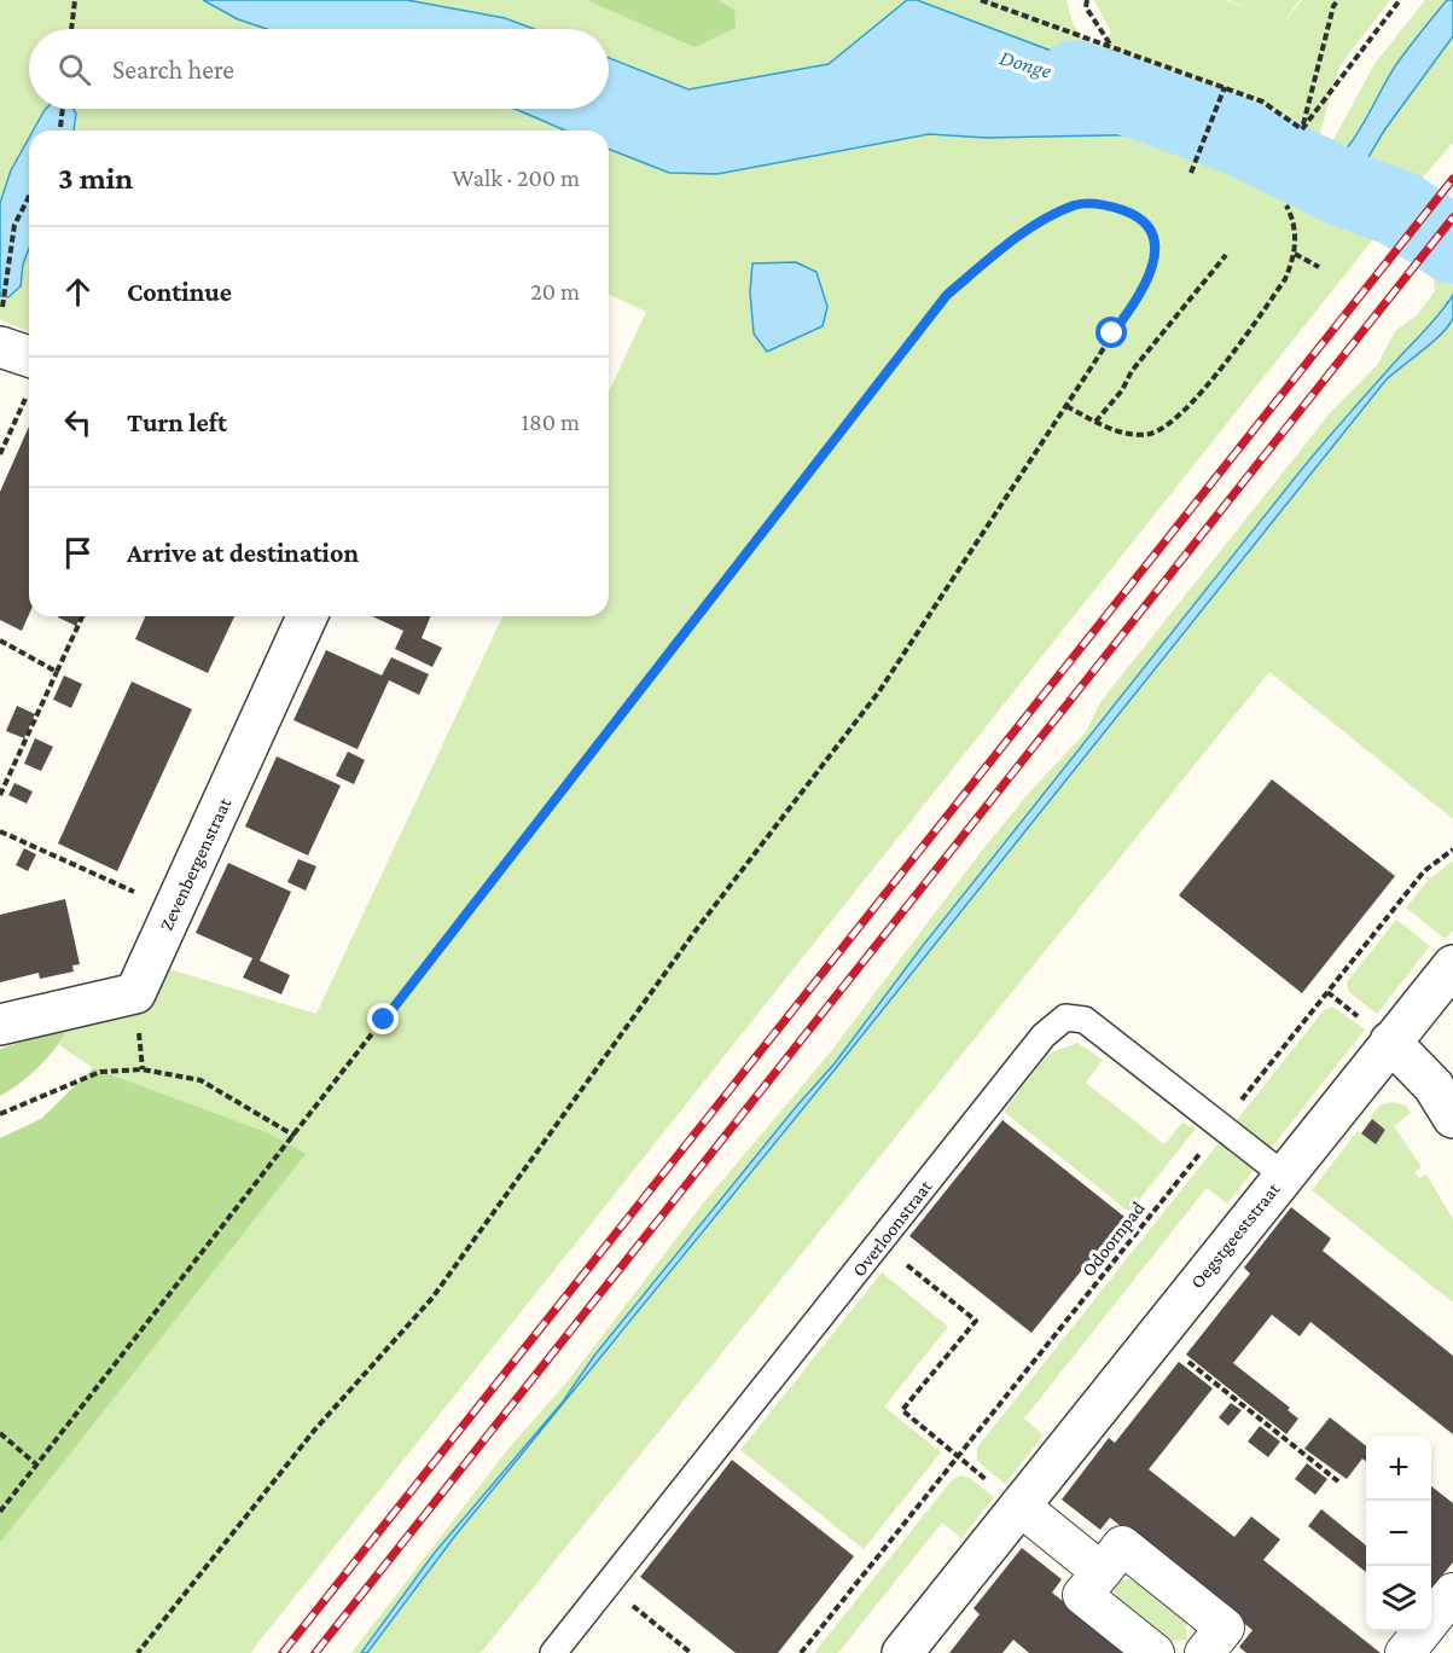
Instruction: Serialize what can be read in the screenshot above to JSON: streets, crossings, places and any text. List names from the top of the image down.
{
  "streets": {
    "street": ["Zevenbergenstraat", "Oegstgeeststraat"],
    "lane": ["Overloonstraat"],
    "path": ["Odoornpad"]
  },
  "crossings": [
    ["Overloonstraat", "Oegstgeeststraat"],
    ["Overloonstraat", "Odoornpad"]
  ],
  "water": ["Donge"],
  "page": {
    "search": "Search here",
    "heading": ["3 min", "Walk · 200 m"],
    "list": [
      ["Continue", "20 m"],
      ["Turn left", "180 m"],
      "Arrive at destination"
    ],
    "map_buttons": ["+", "−"]
  }
}
